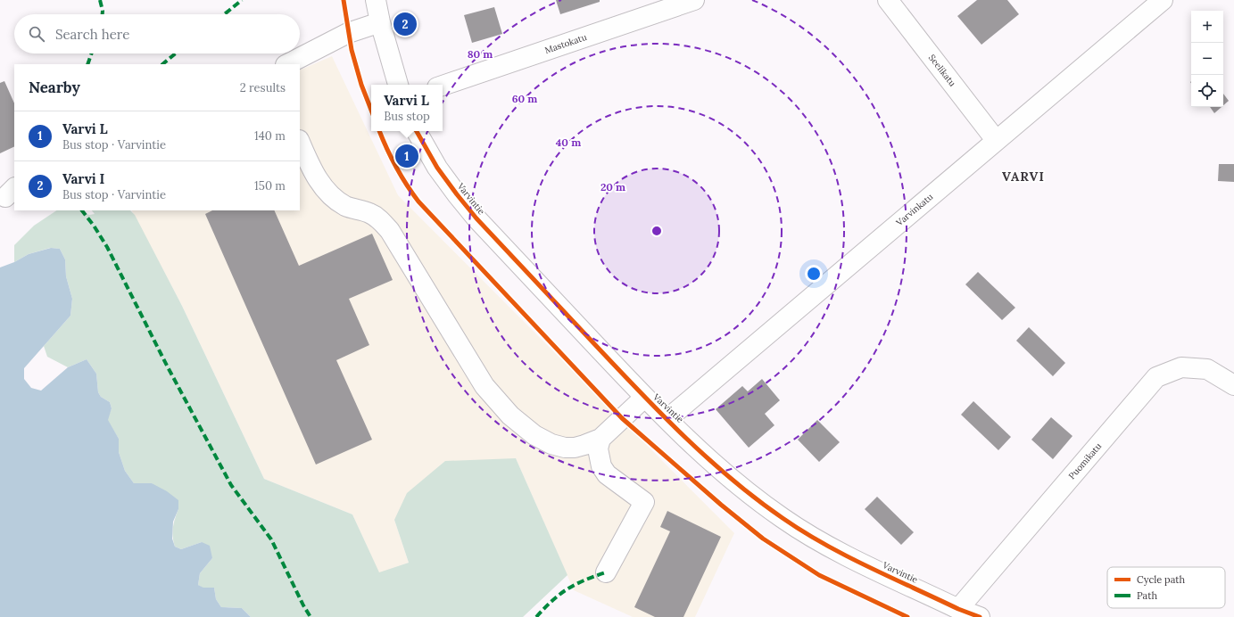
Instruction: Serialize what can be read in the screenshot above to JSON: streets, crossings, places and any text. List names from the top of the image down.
{
  "streets": {
    "street": [
      "Mastokatu",
      "Seelikatu",
      "Varvintie",
      "Varvinkatu",
      "Puomikatu"
    ]
  },
  "crossings": [
    ["Seelikatu", "Varvinkatu"],
    ["Varvintie", "Varvinkatu"],
    ["Varvintie", "Puomikatu"]
  ],
  "districts": ["VARVI"],
  "legend": ["Cycle path", "Path"],
  "page": {
    "map_buttons": ["+", "−"],
    "pins": ["2", "1"],
    "search": "Search here",
    "heading": ["Nearby", "2 results"],
    "popup": ["Varvi L", "Bus stop"],
    "list": [
      {
        "mark": "1",
        "name": "Varvi L",
        "note": "Bus stop · Varvintie",
        "value": "140 m"
      },
      {
        "mark": "2",
        "name": "Varvi I",
        "note": "Bus stop · Varvintie",
        "value": "150 m"
      }
    ]
  },
  "rings": [
    "80 m",
    "60 m",
    "40 m",
    "20 m"
  ]
}
